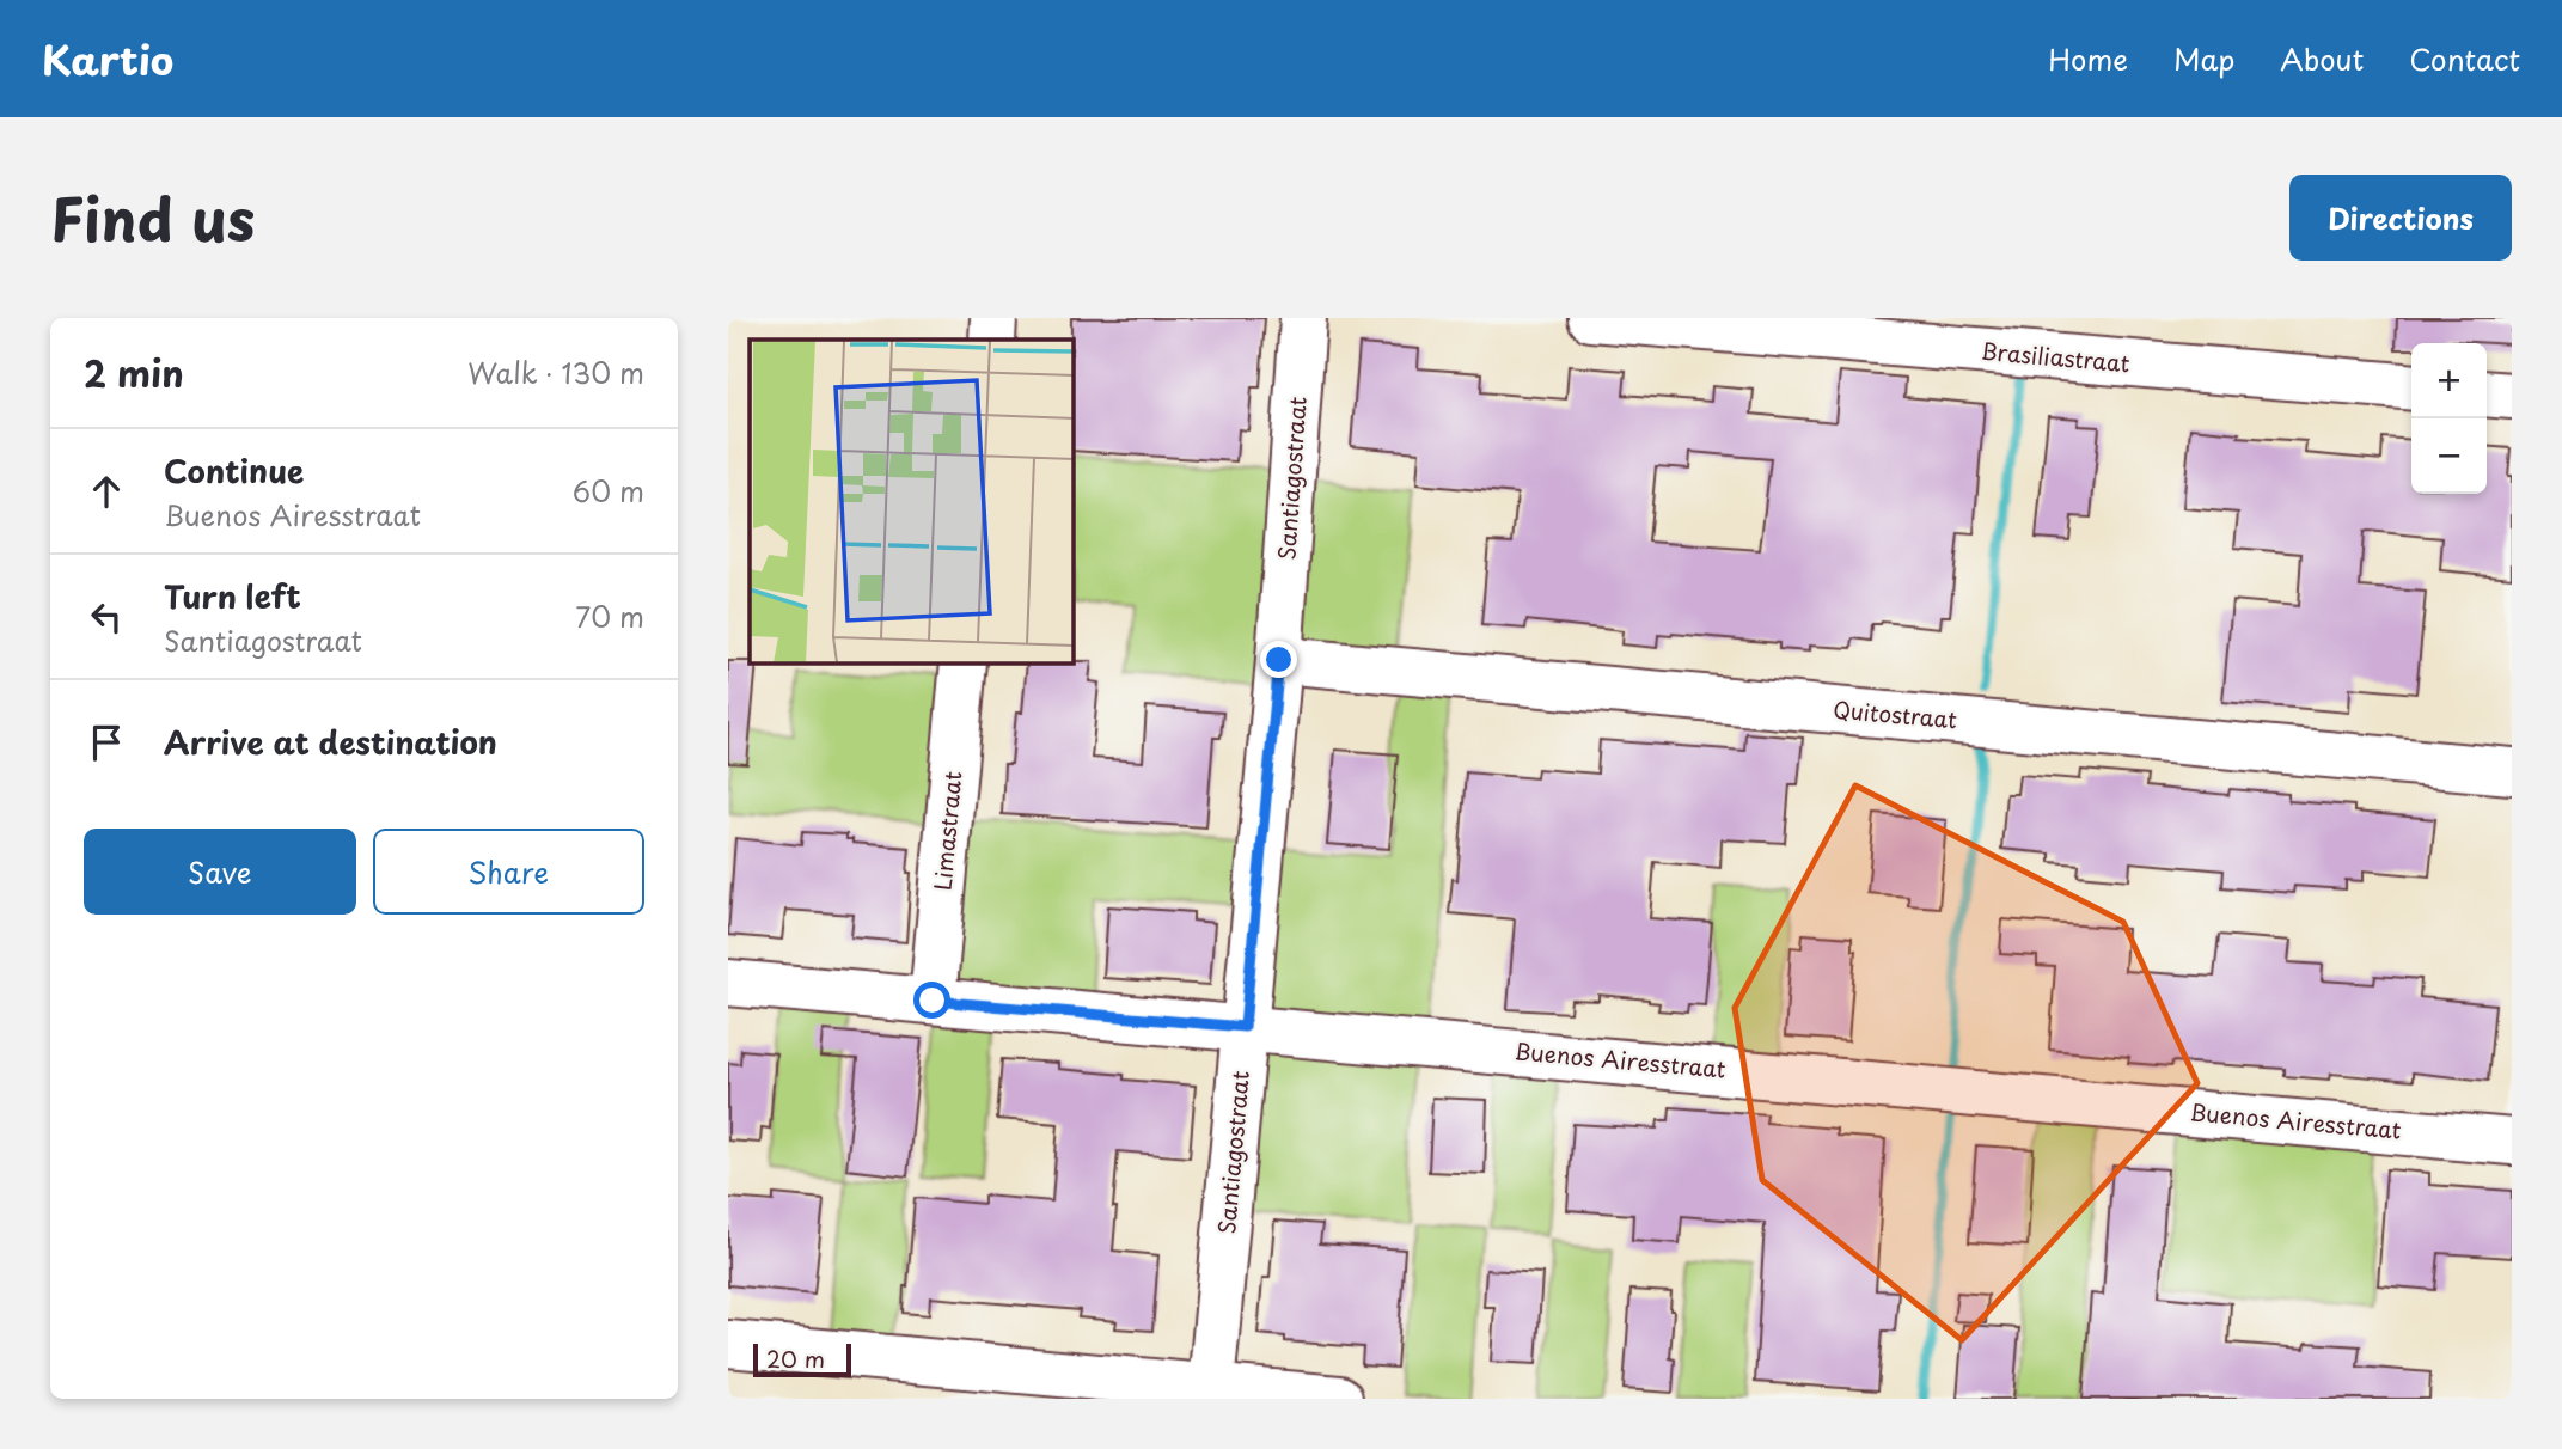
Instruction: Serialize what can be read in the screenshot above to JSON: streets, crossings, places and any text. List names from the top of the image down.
{
  "streets": {
    "street": [
      "Brasiliastraat",
      "Santiagostraat",
      "Quitostraat",
      "Limastraat",
      "Buenos Airesstraat"
    ]
  },
  "crossings": [
    ["Santiagostraat", "Quitostraat"],
    ["Santiagostraat", "Buenos Airesstraat"],
    ["Limastraat", "Buenos Airesstraat"]
  ],
  "scale_bar": "20 m",
  "page": {
    "header": "Kartio",
    "nav": [
      "Home",
      "Map",
      "About",
      "Contact"
    ],
    "title": "Find us",
    "buttons": [
      "Directions",
      ["Save", "Share"]
    ],
    "heading": ["2 min", "Walk · 130 m"],
    "map_buttons": ["+", "−"],
    "list": [
      ["Continue", "Buenos Airesstraat", "60 m"],
      ["Turn left", "Santiagostraat", "70 m"],
      "Arrive at destination"
    ],
    "scale": "20 m"
  }
}
